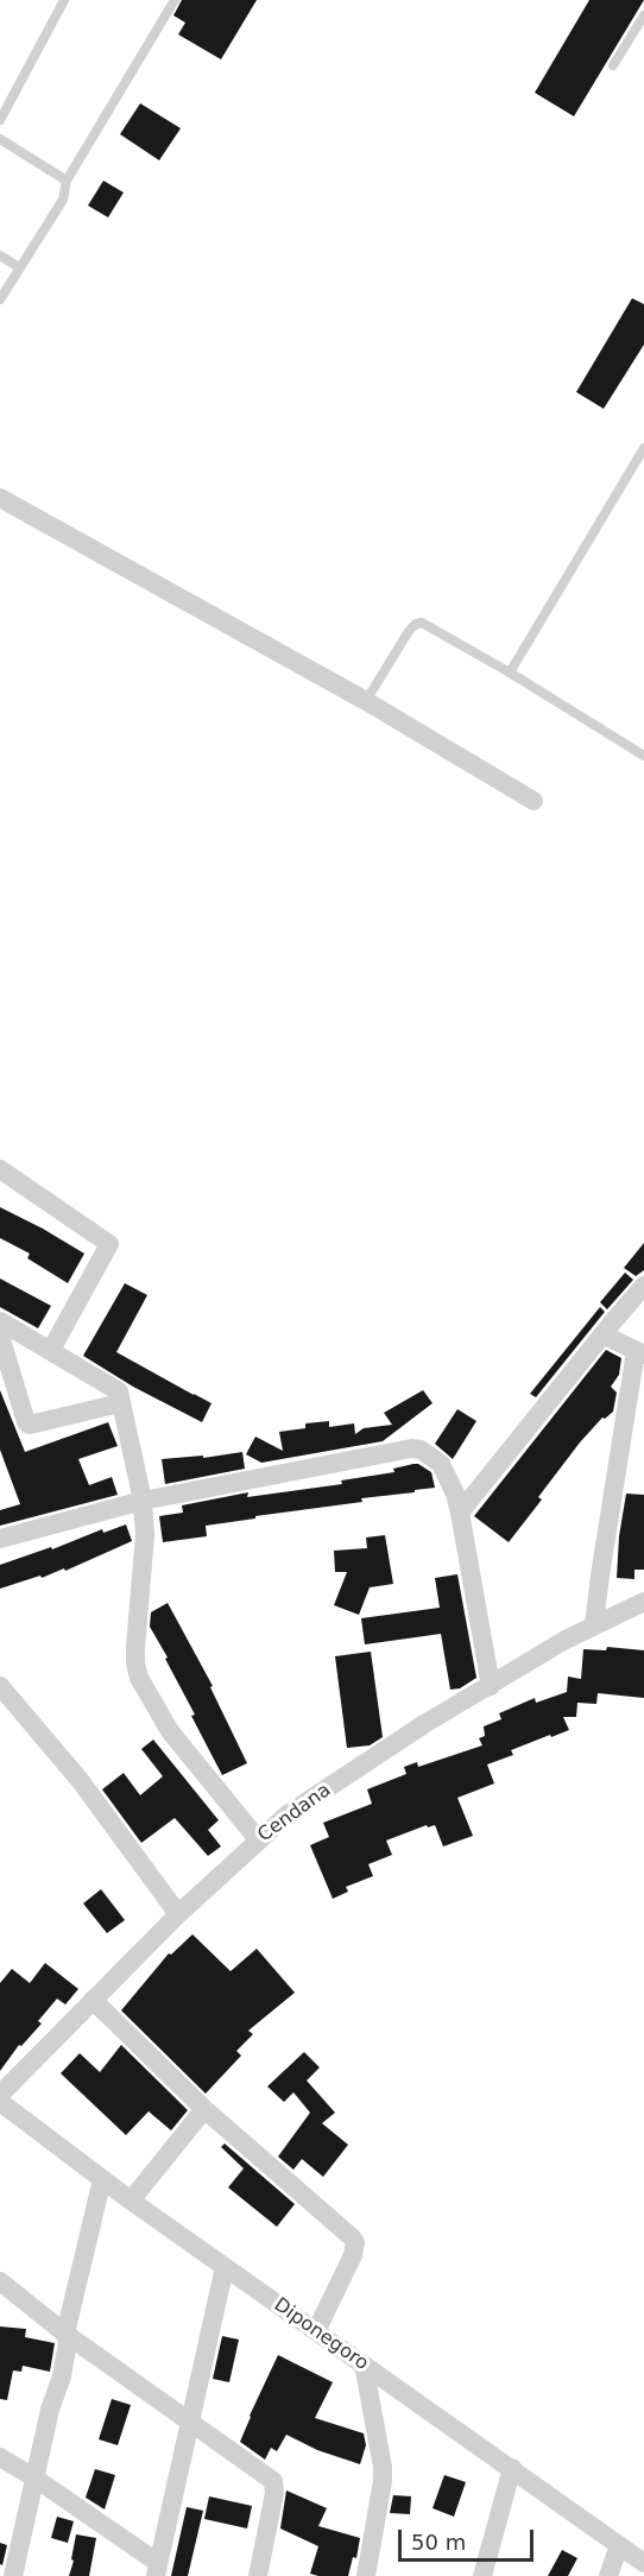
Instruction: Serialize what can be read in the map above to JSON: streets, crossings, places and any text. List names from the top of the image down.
{
  "streets": {
    "street": ["Cendana", "Diponegoro"]
  },
  "scale_bar": "50 m"
}
